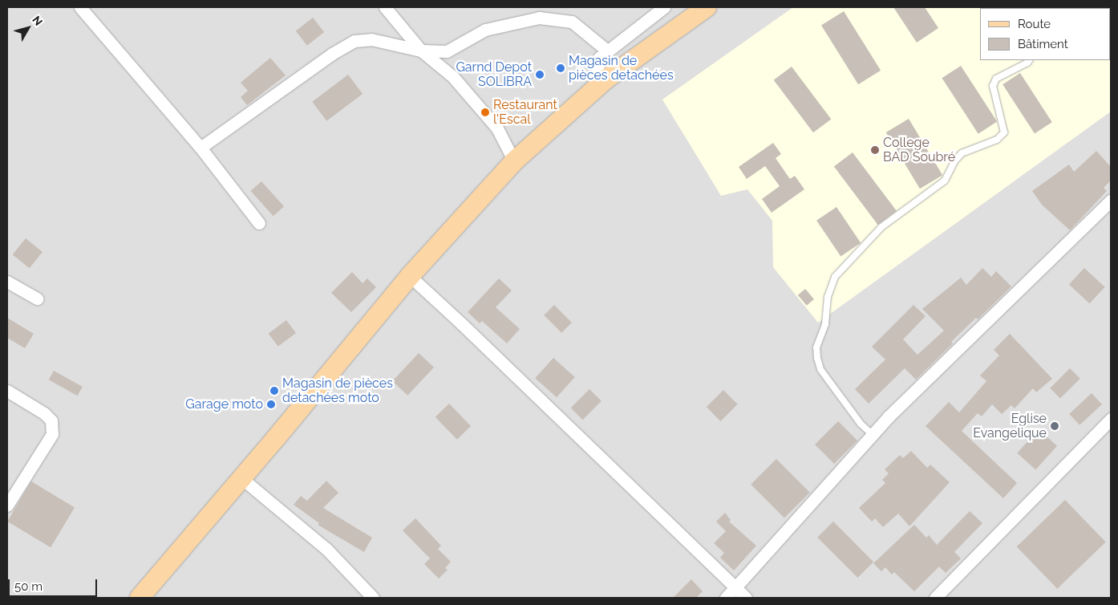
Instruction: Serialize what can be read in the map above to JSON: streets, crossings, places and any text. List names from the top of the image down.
{
  "places": [
    "Magasin de pièces detachées",
    "Garnd Depot SOLIBRA",
    "Restaurant l'Escal",
    "College BAD Soubré",
    "Magasin de pièces detachées moto",
    "Garage moto",
    "Eglise Evangelique"
  ],
  "legend": ["Route", "Bâtiment"],
  "scale_bar": "50 m",
  "north": "top right"
}
